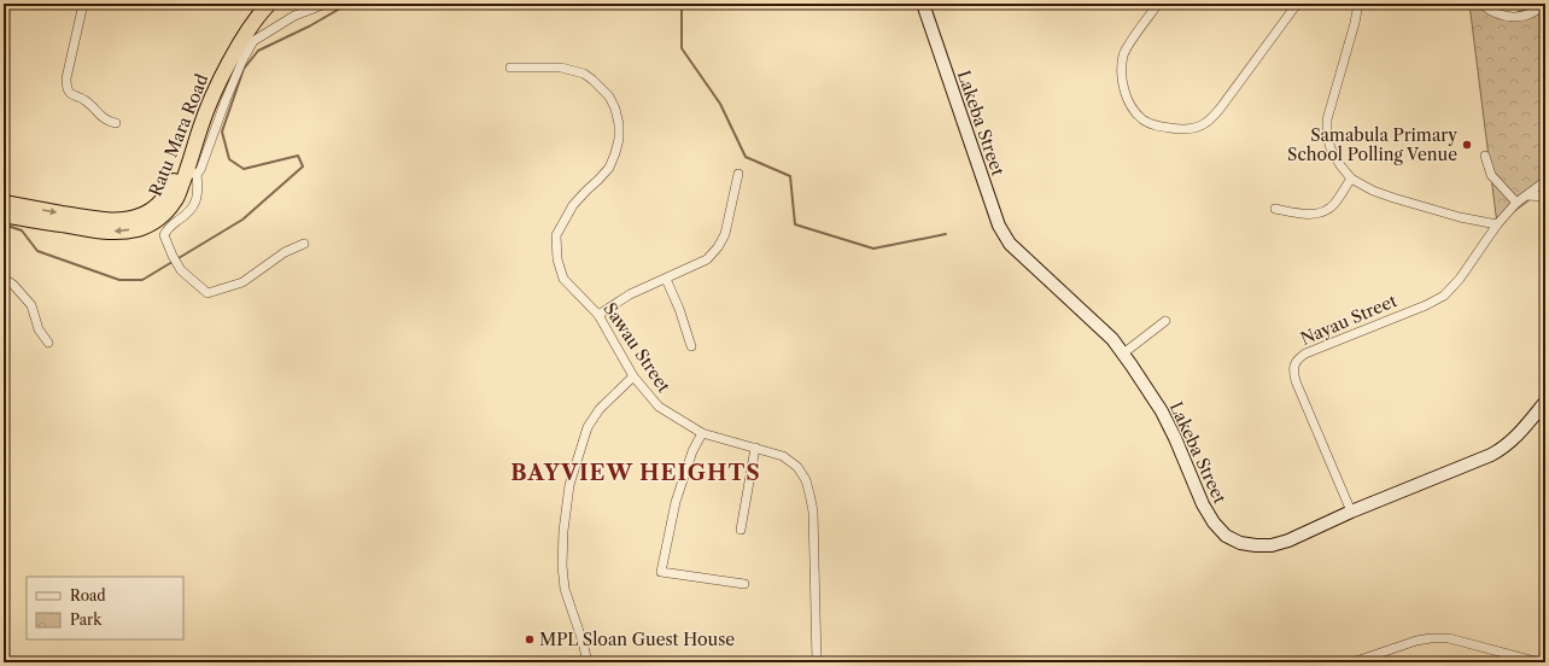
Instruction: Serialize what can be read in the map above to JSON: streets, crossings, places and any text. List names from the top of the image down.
{
  "streets": {
    "highway": ["Ratu Mara Road"],
    "main road": ["Lakeba Street"],
    "street": ["Nayau Street", "Sawau Street"]
  },
  "crossings": [
    ["Lakeba Street", "Nayau Street"]
  ],
  "districts": ["BAYVIEW HEIGHTS"],
  "places": ["Samabula Primary School Polling Venue", "MPL Sloan Guest House"],
  "legend": ["Road", "Park"]
}
